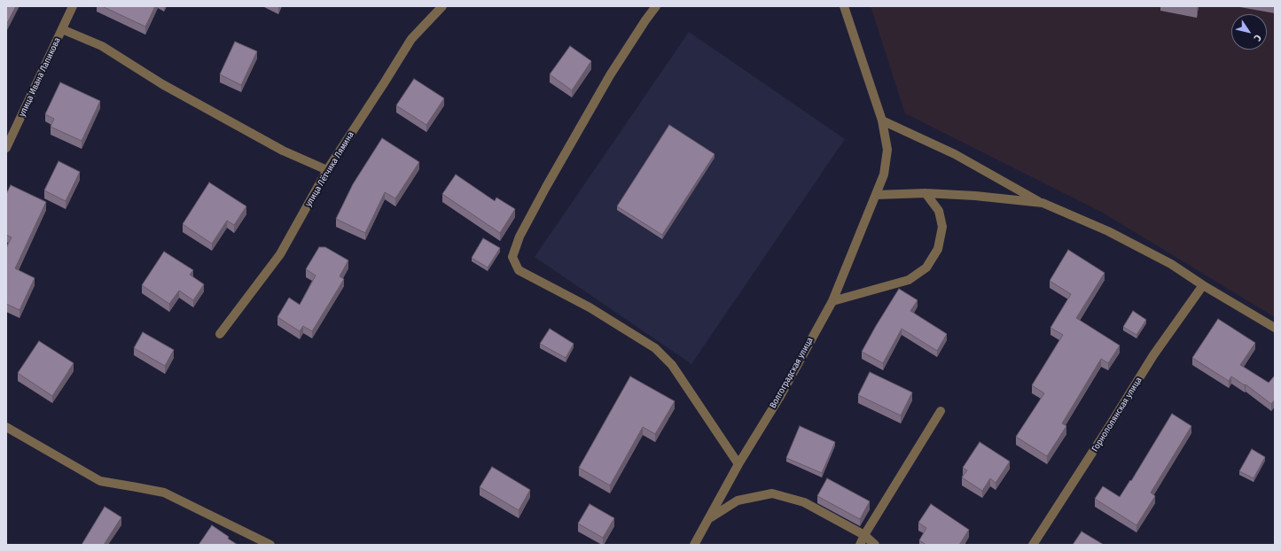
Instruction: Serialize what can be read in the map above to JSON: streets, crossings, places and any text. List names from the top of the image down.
{
  "streets": {
    "street": [
      "улица Ивана Лапикова",
      "улица Лётчика Лямина",
      "Волгоградская улица",
      "Горнополянская улица"
    ]
  },
  "north": "bottom right"
}
